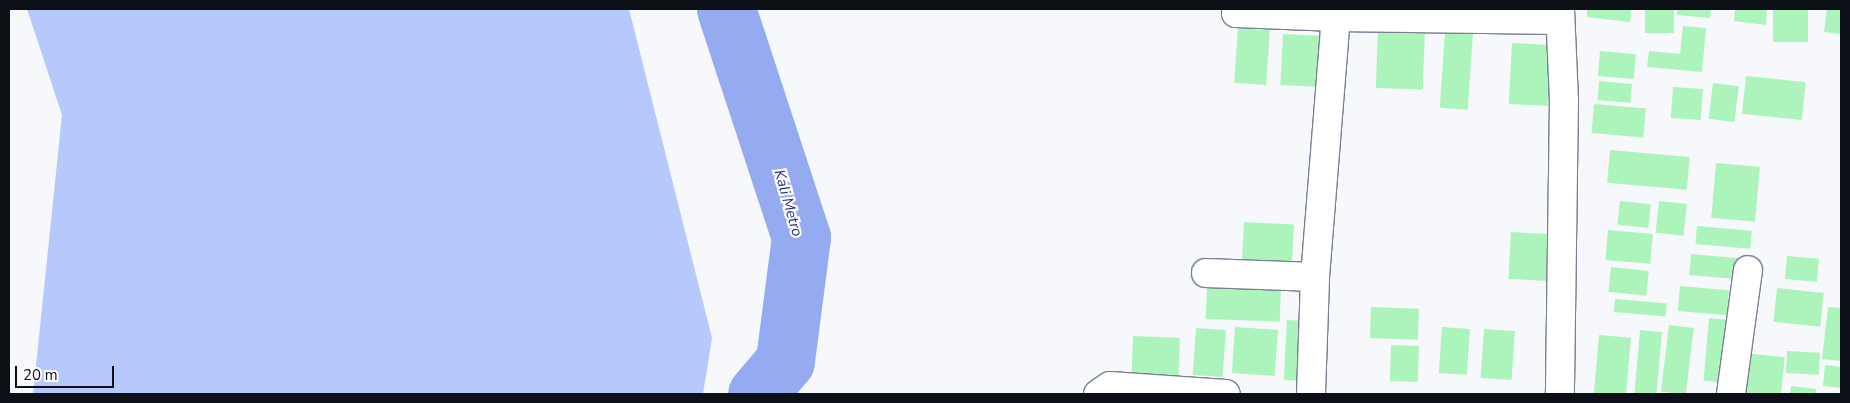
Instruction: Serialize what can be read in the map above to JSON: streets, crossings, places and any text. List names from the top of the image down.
{
  "water": ["Kali Metro"],
  "scale_bar": "20 m"
}
